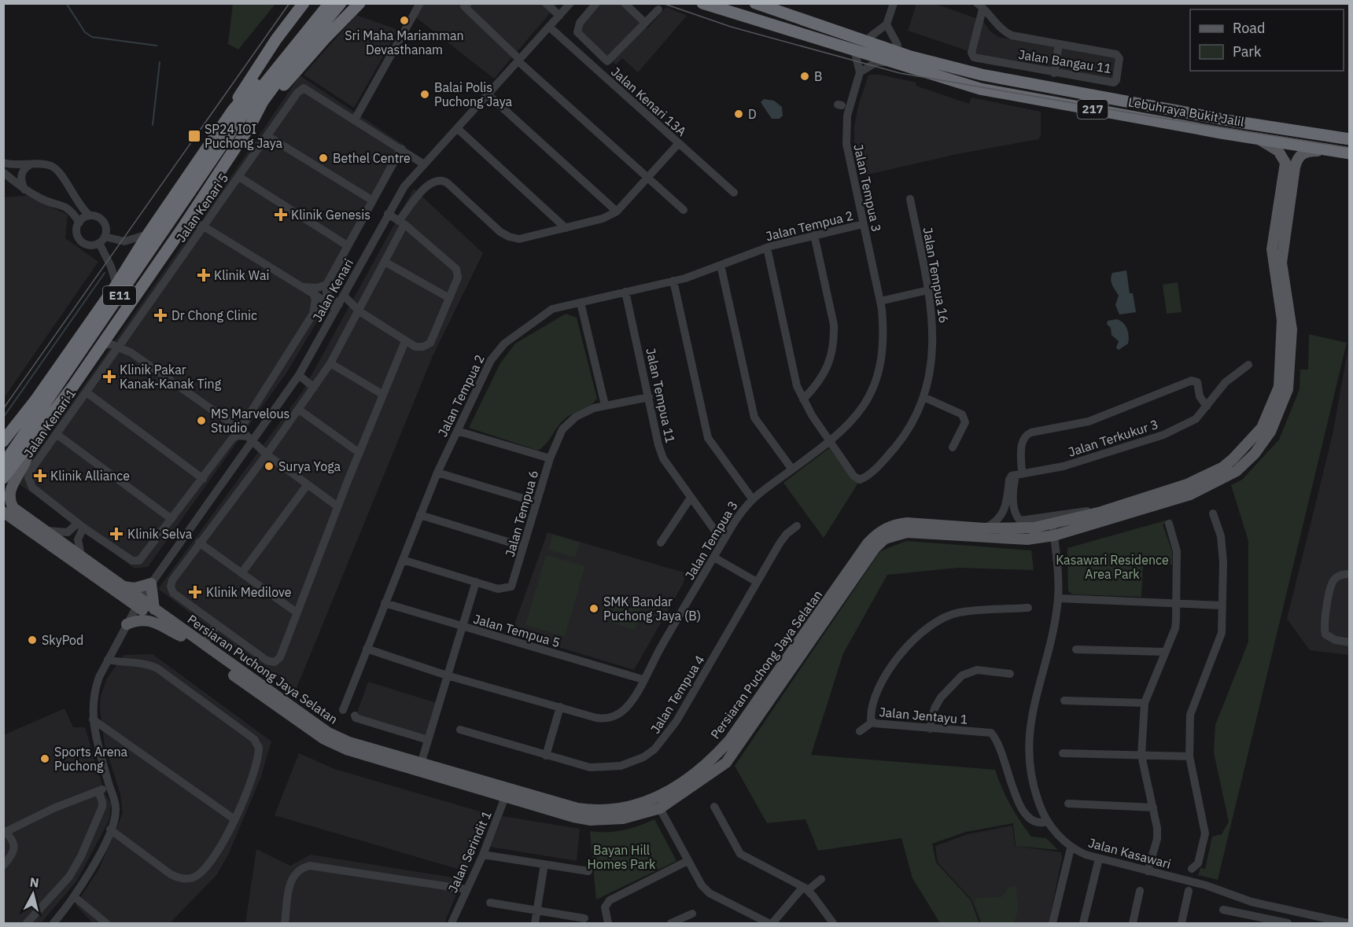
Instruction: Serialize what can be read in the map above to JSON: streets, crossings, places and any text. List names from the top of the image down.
{
  "streets": {
    "highway": ["217", "Lebuhraya Bukit Jalil", "E11"],
    "main road": ["Persiaran Puchong Jaya Selatan"],
    "street": [
      "Jalan Bangau 11",
      "Jalan Kenari 13A",
      "Jalan Tempua 3",
      "Jalan Kenari 5",
      "Jalan Tempua 2",
      "Jalan Tempua 16",
      "Jalan Kenari",
      "Jalan Tempua 11",
      "Jalan Kenari 1",
      "Jalan Terkukur 3",
      "Jalan Tempua 6",
      "Jalan Tempua 5",
      "Jalan Tempua 4",
      "Jalan Jentayu 1",
      "Jalan Serindit 1",
      "Jalan Kasawari"
    ]
  },
  "crossings": [
    ["Jalan Kenari 13A", "Jalan Kenari"],
    ["Lebuhraya Bukit Jalil", "Persiaran Puchong Jaya Selatan"],
    ["Jalan Tempua 3", "Jalan Tempua 2"],
    ["Jalan Tempua 3", "Jalan Tempua 16"],
    ["Jalan Tempua 3", "Jalan Tempua 11"],
    ["Jalan Tempua 3", "Jalan Tempua 5"],
    ["Jalan Kenari 5", "Jalan Kenari 1"],
    ["Jalan Tempua 2", "Jalan Tempua 11"],
    ["Jalan Tempua 2", "Jalan Tempua 6"],
    ["Jalan Tempua 2", "Jalan Tempua 5"],
    ["Jalan Kenari", "Persiaran Puchong Jaya Selatan"],
    ["Jalan Tempua 11", "Jalan Tempua 6"],
    ["Persiaran Puchong Jaya Selatan", "Jalan Serindit 1"],
    ["Persiaran Puchong Jaya Selatan", "Jalan Kasawari"],
    ["Jalan Jentayu 1", "Jalan Kasawari"]
  ],
  "parks": ["Kasawari Residence Area Park", "Bayan Hill Homes Park"],
  "places": {
    "other": [
      "Sri Maha Mariamman Devasthanam",
      "B",
      "Balai Polis Puchong Jaya",
      "D",
      "Bethel Centre",
      "MS Marvelous Studio",
      "Surya Yoga",
      "SMK Bandar Puchong Jaya (B)",
      "SkyPod",
      "Sports Arena Puchong"
    ],
    "transit": ["SP24 IOI Puchong Jaya"],
    "health": [
      "Klinik Genesis",
      "Klinik Wai",
      "Dr Chong Clinic",
      "Klinik Pakar Kanak-Kanak Ting",
      "Klinik Alliance",
      "Klinik Selva",
      "Klinik Medilove"
    ]
  },
  "legend": ["Road", "Park"],
  "north": "top"
}
